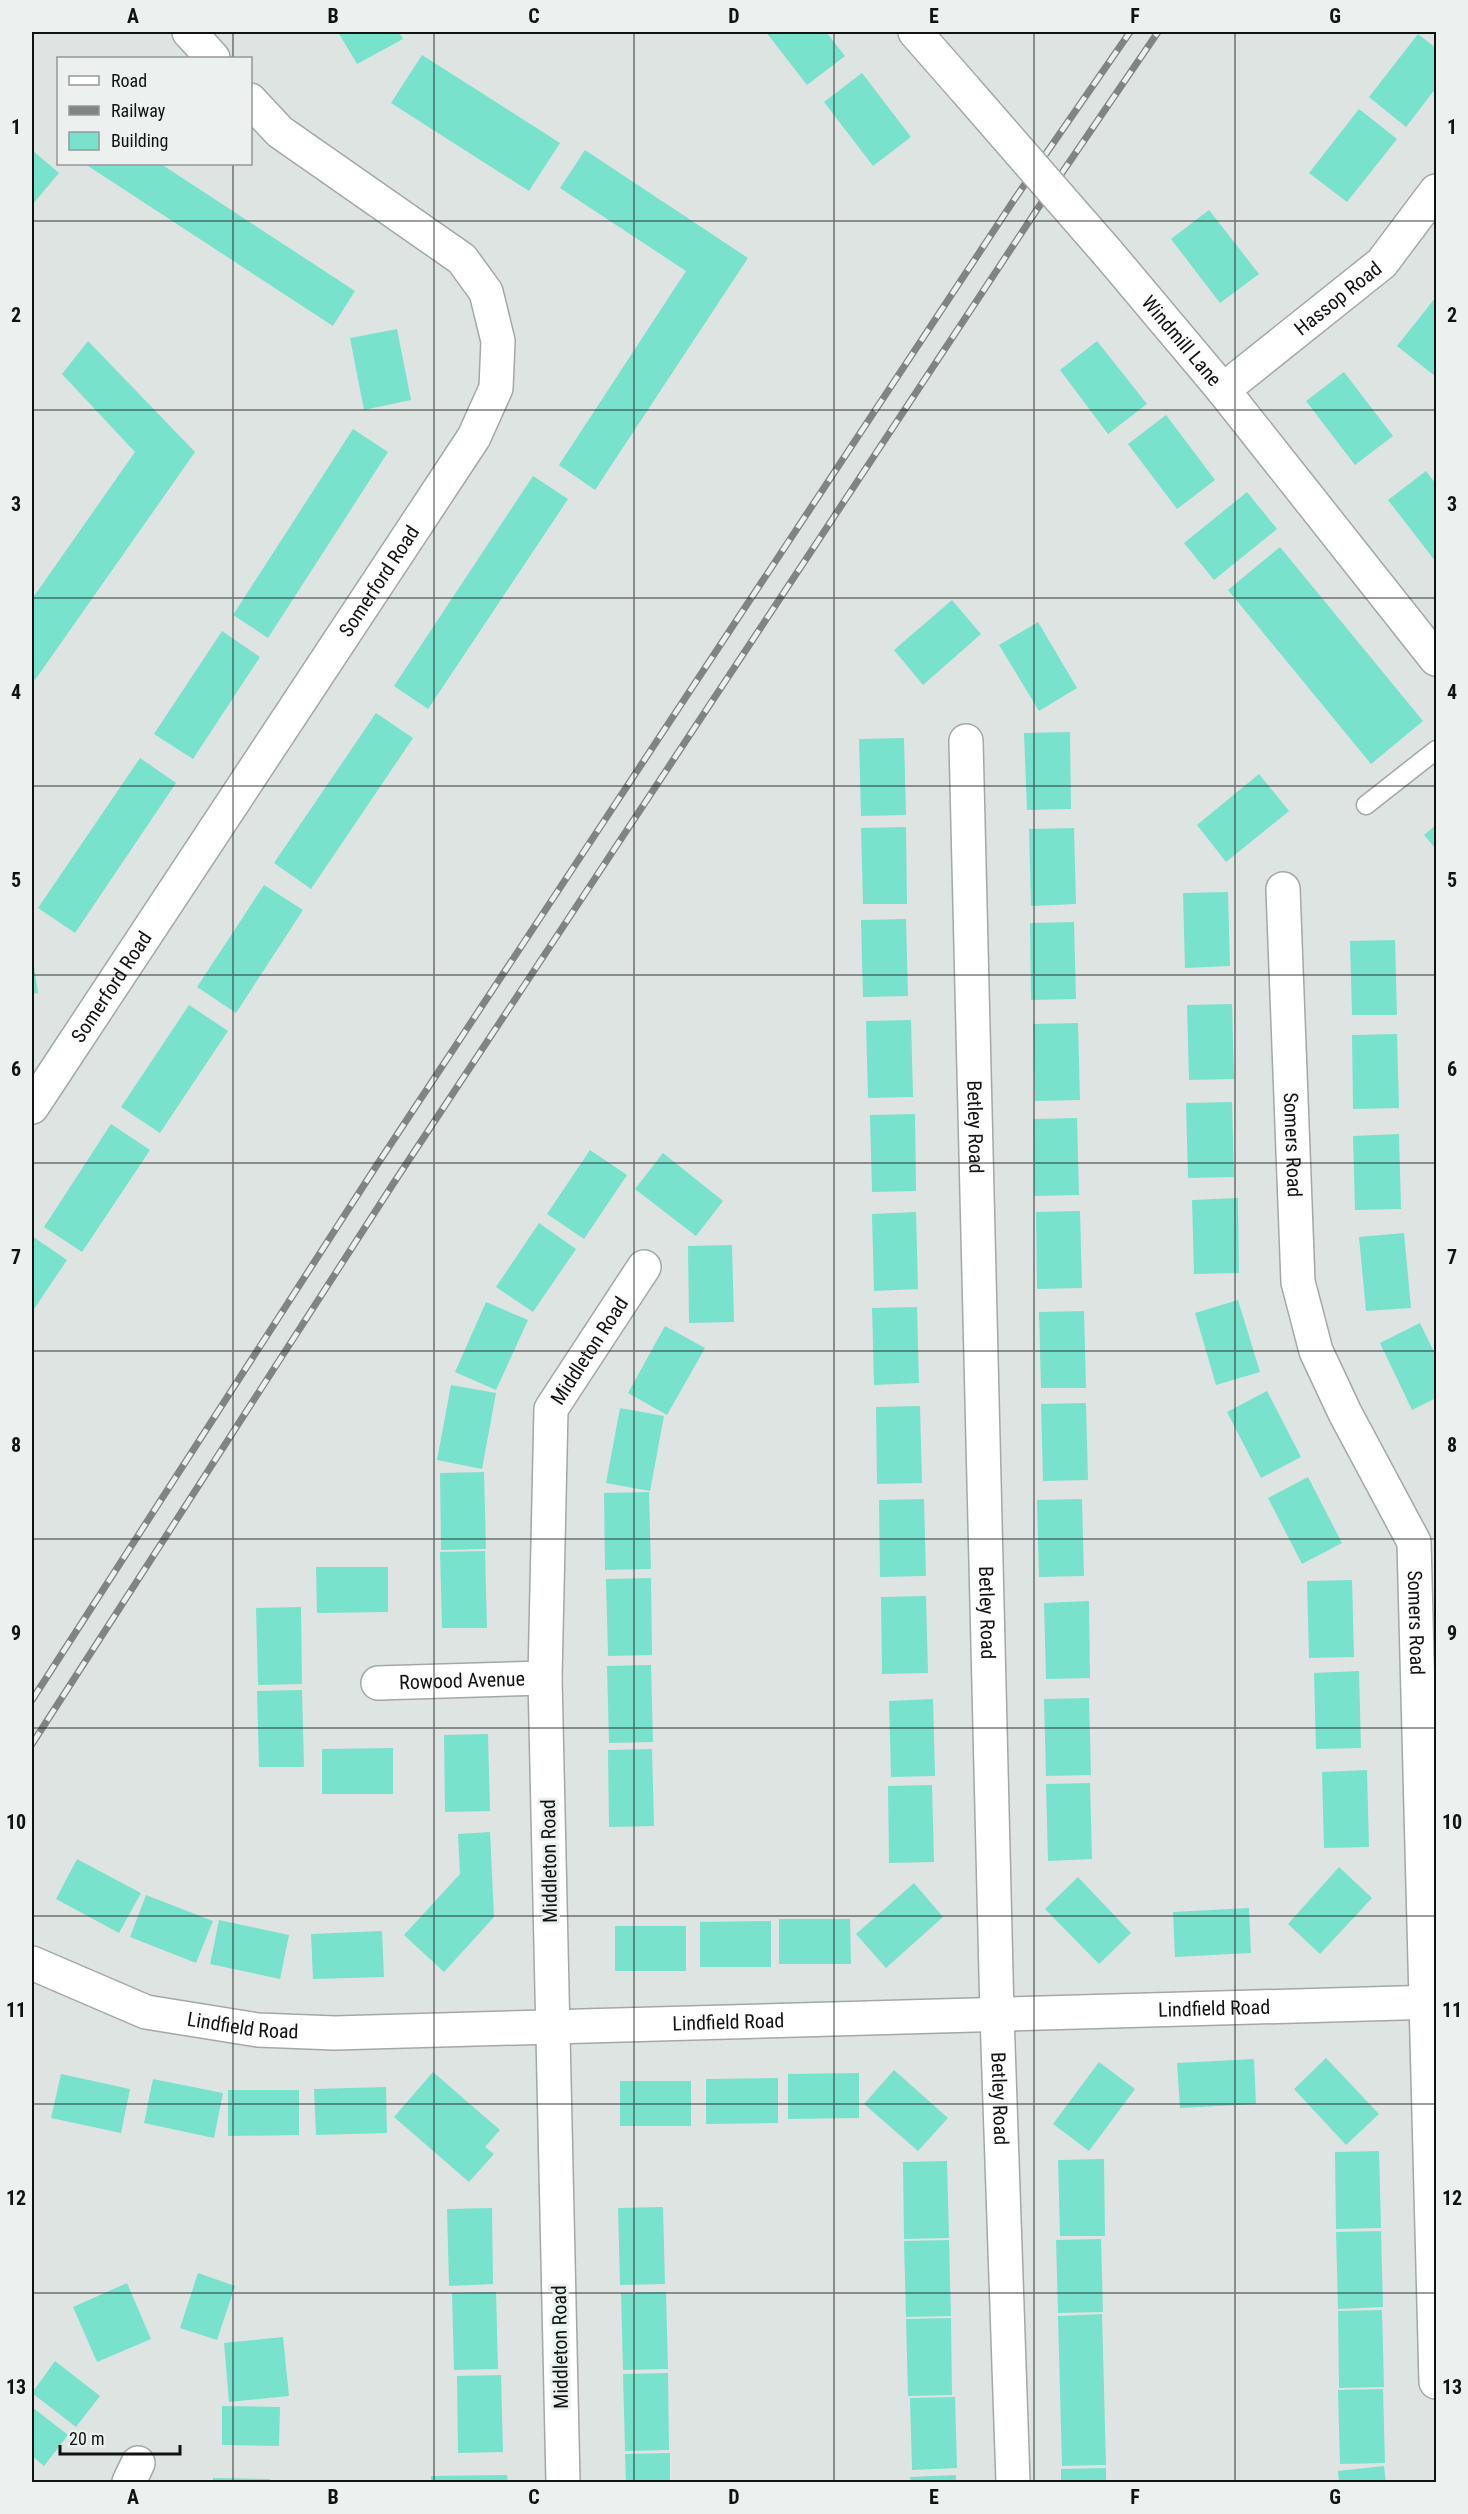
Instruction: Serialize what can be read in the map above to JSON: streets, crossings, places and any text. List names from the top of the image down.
{
  "streets": {
    "street": [
      "Hassop Road",
      "Windmill Lane",
      "Somerford Road",
      "Betley Road",
      "Somers Road",
      "Middleton Road",
      "Rowood Avenue",
      "Lindfield Road"
    ]
  },
  "crossings": [
    ["Hassop Road", "Windmill Lane"],
    ["Betley Road", "Lindfield Road"],
    ["Somers Road", "Lindfield Road"],
    ["Middleton Road", "Rowood Avenue"],
    ["Middleton Road", "Lindfield Road"]
  ],
  "legend": ["Road", "Railway", "Building"],
  "scale_bar": "20 m",
  "grid": {
    "columns": [
      "A",
      "B",
      "C",
      "D",
      "E",
      "F",
      "G"
    ],
    "rows": [
      "1",
      "2",
      "3",
      "4",
      "5",
      "6",
      "7",
      "8",
      "9",
      "10",
      "11",
      "12",
      "13"
    ]
  }
}
